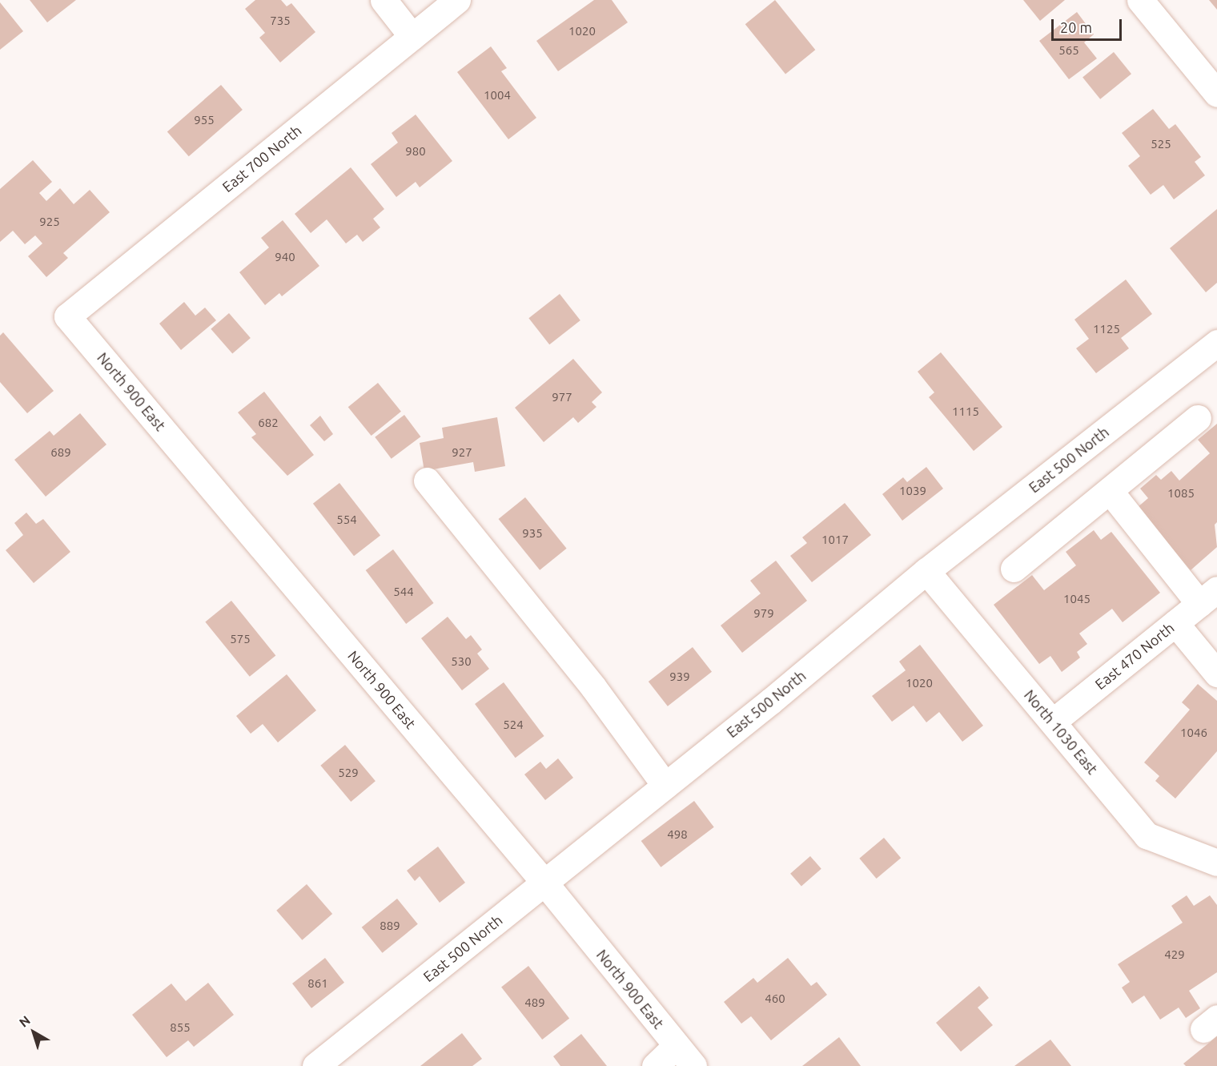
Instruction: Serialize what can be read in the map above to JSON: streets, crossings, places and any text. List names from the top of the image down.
{
  "streets": {
    "street": [
      "East 700 North",
      "North 900 East",
      "East 500 North",
      "East 470 North",
      "North 1030 East"
    ]
  },
  "crossings": [
    ["East 700 North", "North 900 East"],
    ["North 900 East", "East 500 North"],
    ["East 500 North", "North 1030 East"],
    ["East 470 North", "North 1030 East"]
  ],
  "house_numbers": [
    "735",
    "1020",
    "565",
    "1004",
    "955",
    "525",
    "980",
    "925",
    "940",
    "1125",
    "977",
    "1115",
    "682",
    "689",
    "927",
    "1039",
    "1085",
    "554",
    "935",
    "1017",
    "544",
    "1045",
    "979",
    "575",
    "530",
    "939",
    "1020",
    "524",
    "1046",
    "529",
    "498",
    "889",
    "429",
    "861",
    "460",
    "489",
    "855"
  ],
  "scale_bar": "20 m",
  "north": "top left"
}
